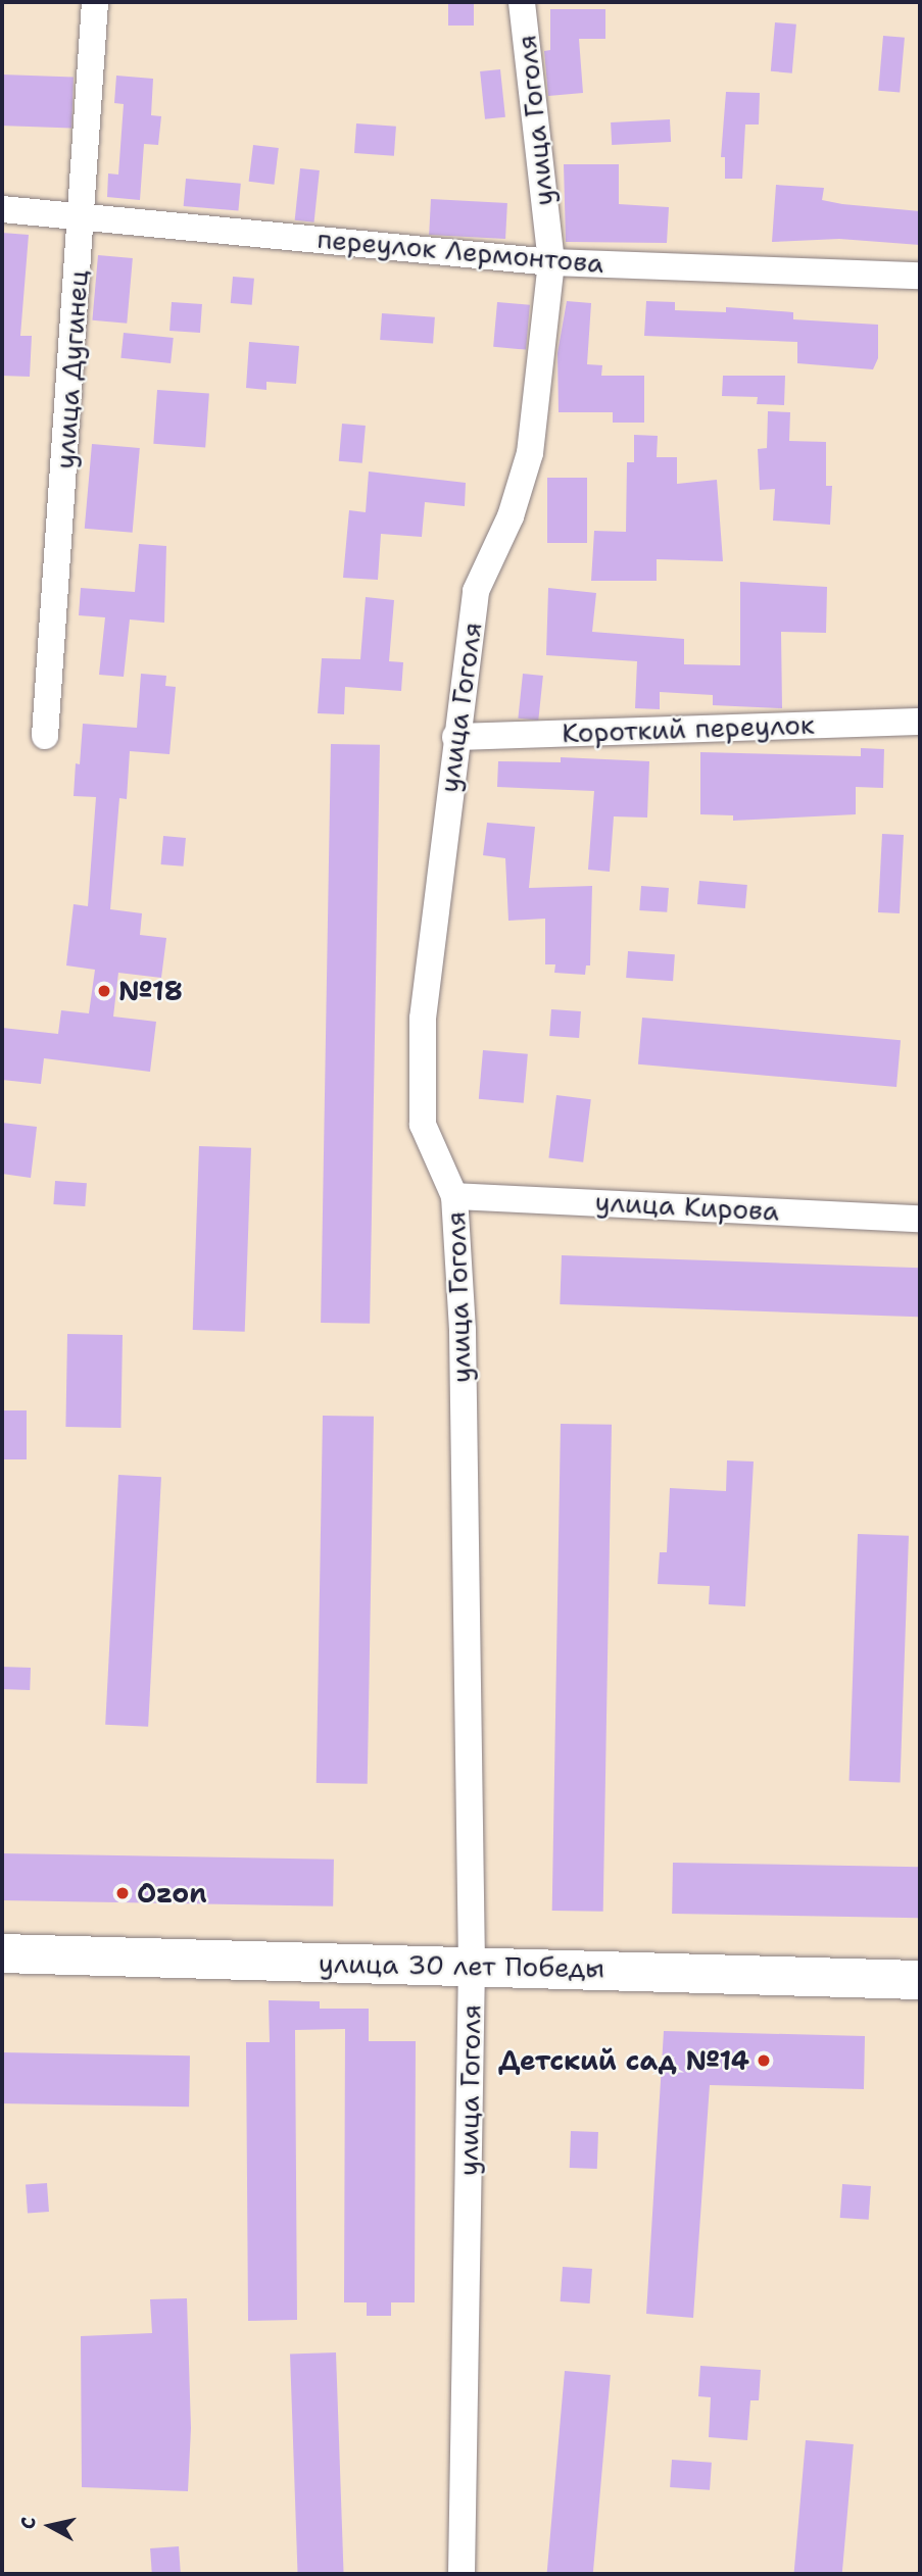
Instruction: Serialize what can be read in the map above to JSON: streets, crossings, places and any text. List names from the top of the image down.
{
  "streets": {
    "street": [
      "улица Гоголя",
      "переулок Лермонтова",
      "улица Дугинец",
      "Короткий переулок",
      "улица Кирова",
      "улица 30 лет Победы"
    ]
  },
  "crossings": [
    ["улица Гоголя", "переулок Лермонтова"],
    ["улица Гоголя", "Короткий переулок"],
    ["улица Гоголя", "улица Кирова"],
    ["улица Гоголя", "улица 30 лет Победы"],
    ["переулок Лермонтова", "улица Дугинец"]
  ],
  "places": ["№18", "Ozon", "Детский сад №14"],
  "north": "left"
}
